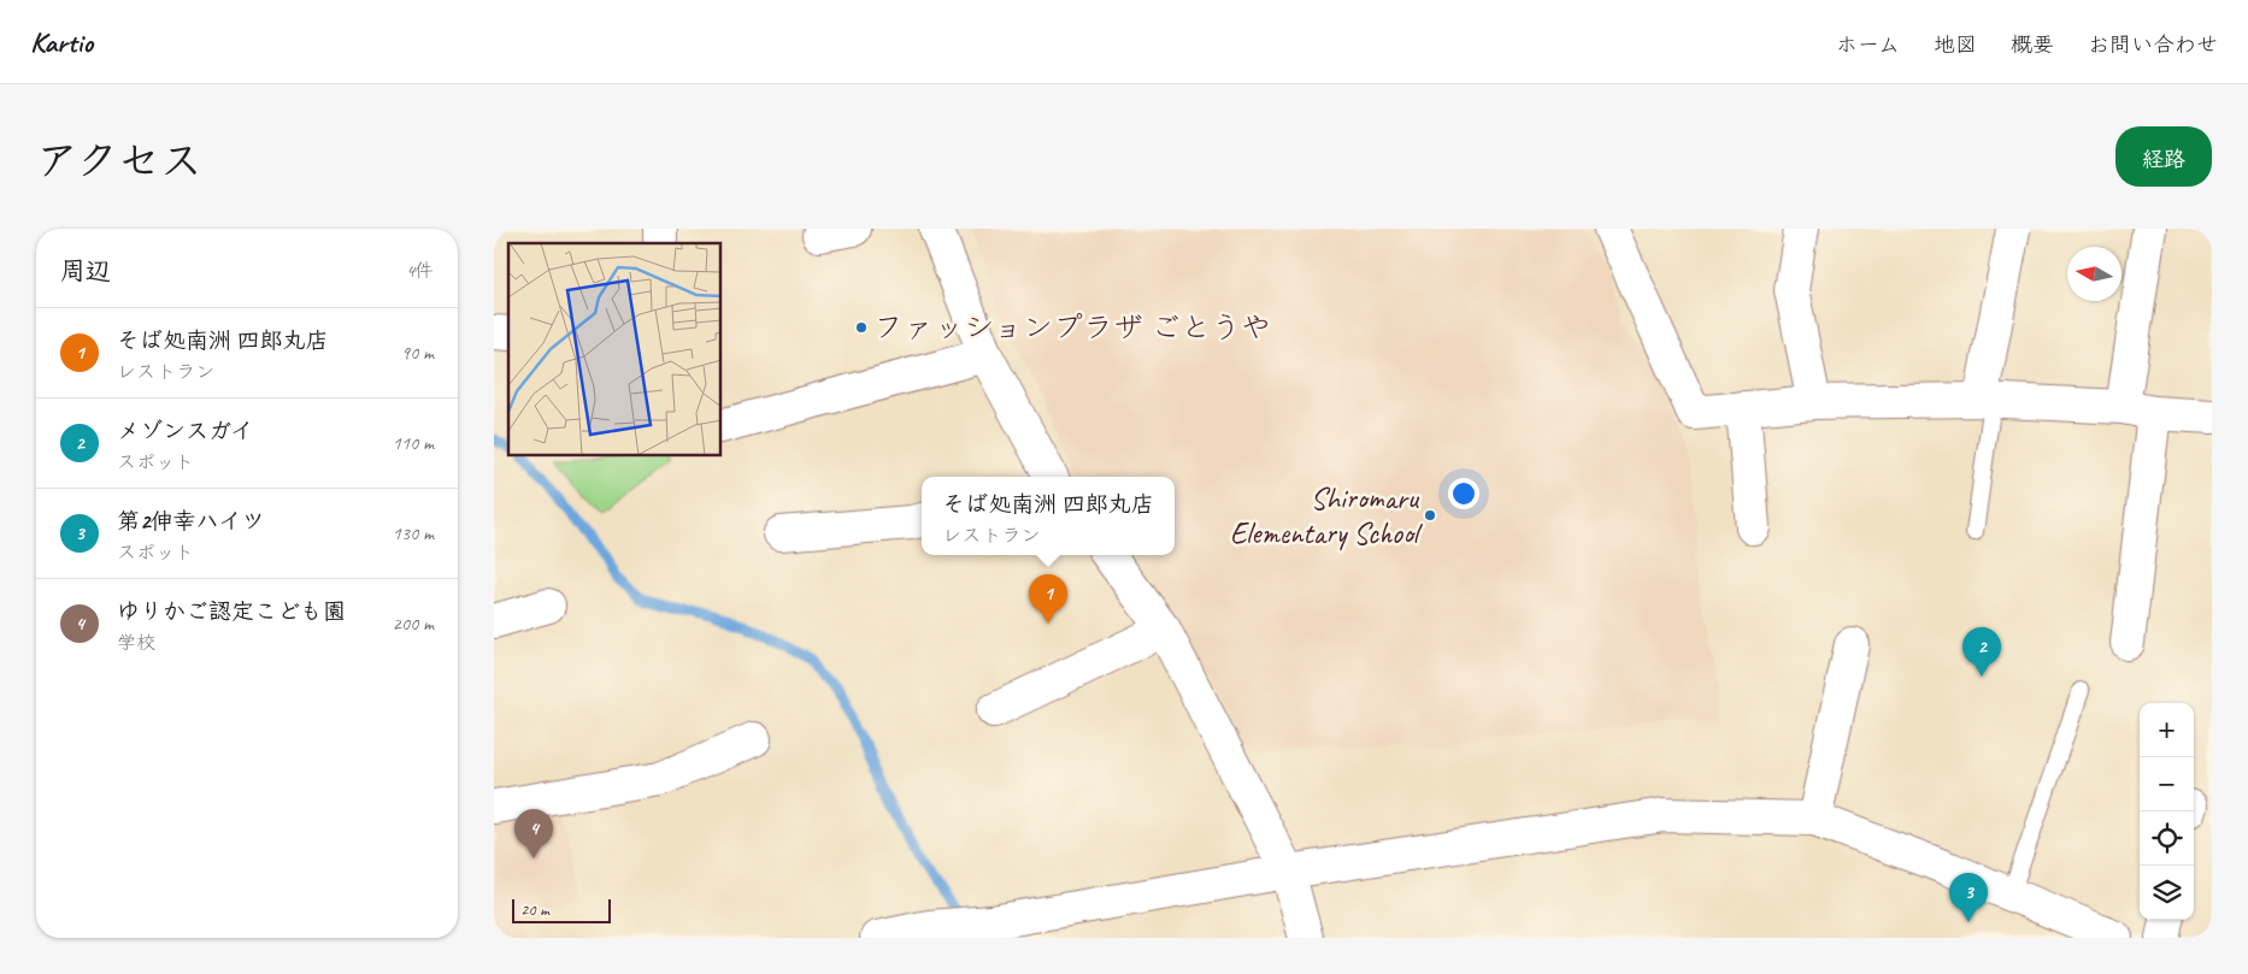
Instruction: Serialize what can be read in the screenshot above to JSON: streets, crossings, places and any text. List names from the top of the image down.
{
  "places": ["ファッションプラザ ごとうや", "Shiromaru Elementary School"],
  "scale_bar": "20 m",
  "north": "left",
  "page": {
    "header": "Kartio",
    "nav": [
      "ホーム",
      "地図",
      "概要",
      "お問い合わせ"
    ],
    "title": "アクセス",
    "buttons": "経路",
    "heading": ["周辺", "4件"],
    "list": [
      {
        "mark": "1",
        "name": "そば処南洲 四郎丸店",
        "note": "レストラン",
        "value": "90 m"
      },
      {
        "mark": "2",
        "name": "メゾンスガイ",
        "note": "スポット",
        "value": "110 m"
      },
      {
        "mark": "3",
        "name": "第2伸幸ハイツ",
        "note": "スポット",
        "value": "130 m"
      },
      {
        "mark": "4",
        "name": "ゆりかご認定こども園",
        "note": "学校",
        "value": "200 m"
      }
    ],
    "popup": ["そば処南洲 四郎丸店", "レストラン"],
    "pins": [
      "1",
      "2",
      "4",
      "3"
    ],
    "map_buttons": ["+", "−"],
    "scale": "20 m"
  }
}
